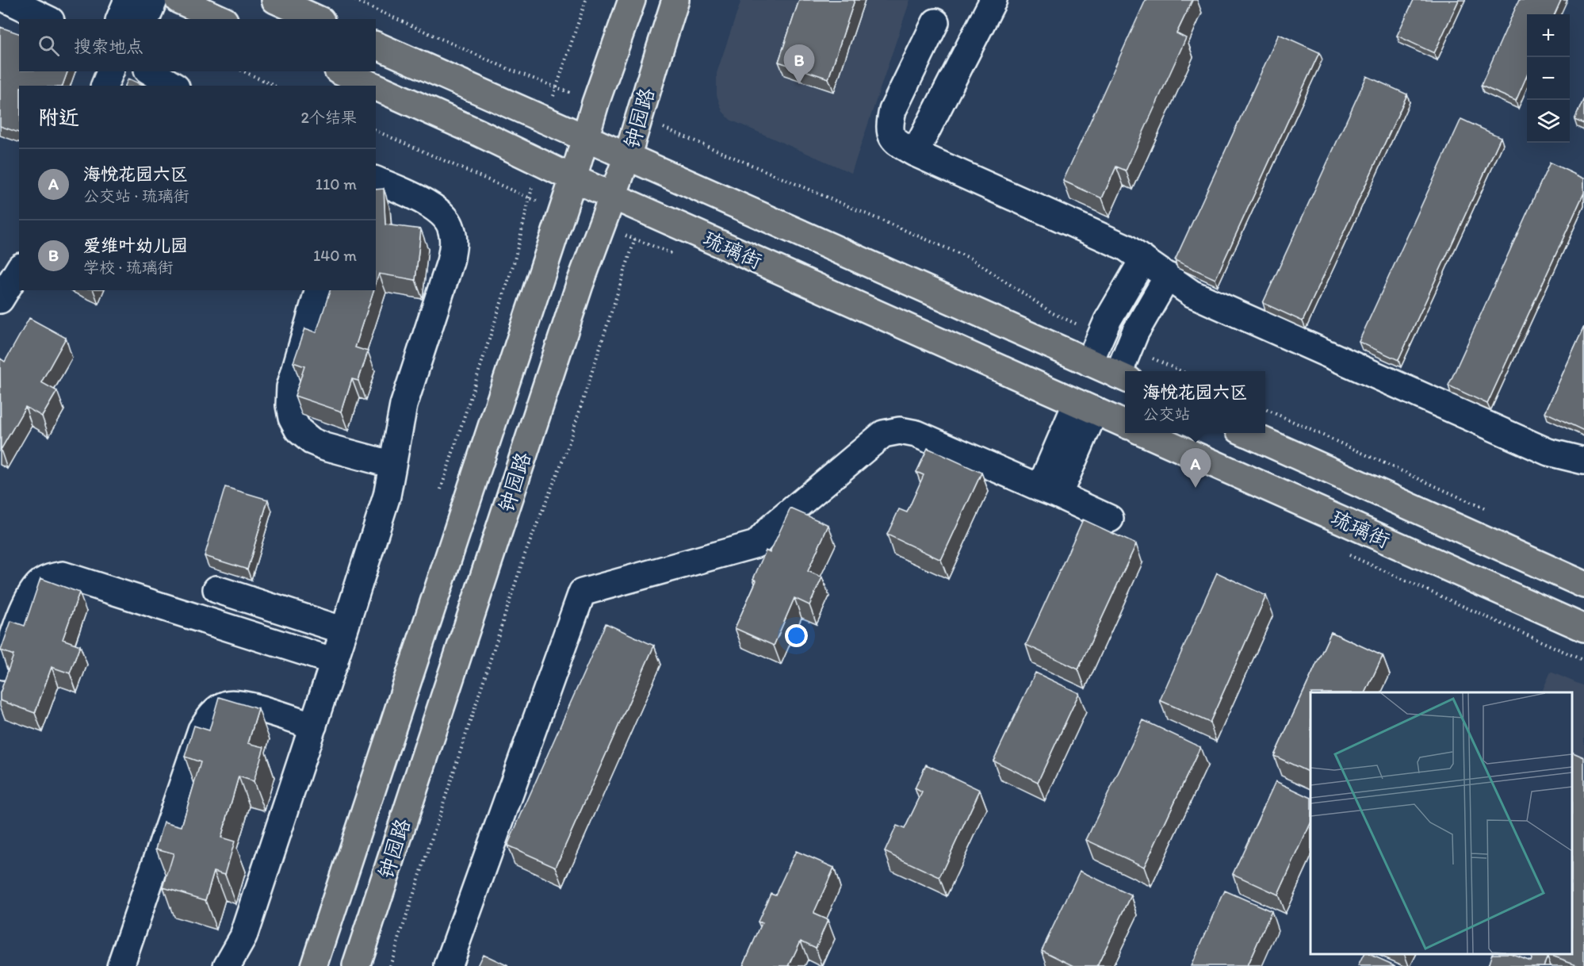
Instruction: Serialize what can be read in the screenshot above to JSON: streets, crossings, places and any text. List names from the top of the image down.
{
  "streets": {
    "main road": ["钟园路", "琉璃街"]
  },
  "crossings": [
    ["钟园路", "琉璃街"]
  ],
  "page": {
    "map_buttons": ["+", "−"],
    "search": "搜索地点",
    "pins": ["B", "A"],
    "heading": ["附近", "2个结果"],
    "list": [
      {
        "mark": "A",
        "name": "海悦花园六区",
        "note": "公交站 · 琉璃街",
        "value": "110 m"
      },
      {
        "mark": "B",
        "name": "爱维叶幼儿园",
        "note": "学校 · 琉璃街",
        "value": "140 m"
      }
    ],
    "popup": ["海悦花园六区", "公交站"]
  }
}
